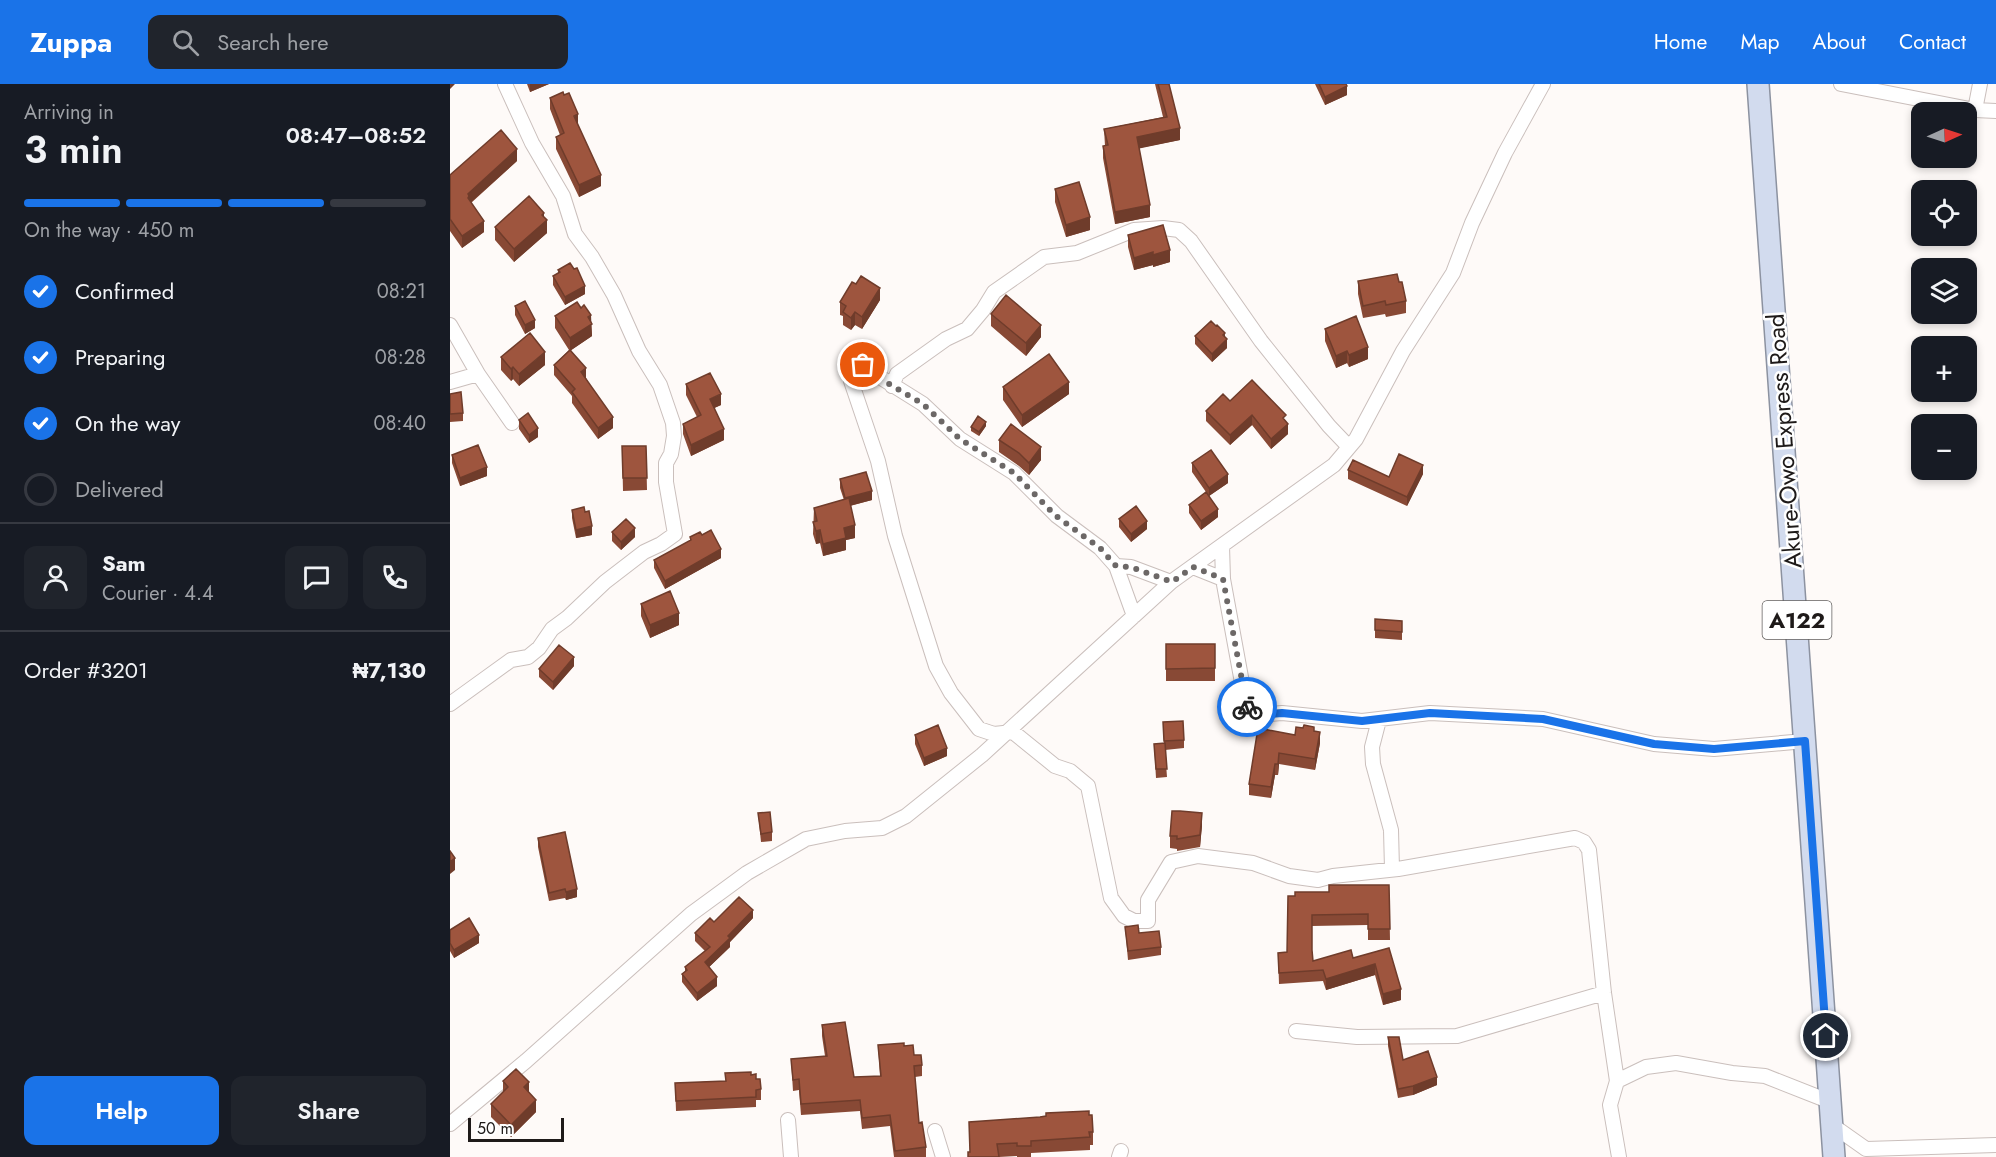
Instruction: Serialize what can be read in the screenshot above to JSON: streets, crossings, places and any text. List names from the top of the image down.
{
  "streets": {
    "highway": ["Akure-Owo Express Road", "A122"]
  },
  "scale_bar": "50 m",
  "north": "right",
  "page": {
    "header": "Zuppa",
    "search": "Search here",
    "nav": [
      "Home",
      "Map",
      "About",
      "Contact"
    ],
    "heading": ["3 min", "Arriving in", "08:47–08:52"],
    "panel": [
      "Sam",
      "Courier · 4.4",
      "Order #3201",
      "₦7,130"
    ],
    "map_buttons": ["+", "−"],
    "bar": "On the way · 450 m",
    "list": [
      ["Confirmed", "08:21"],
      ["Preparing", "08:28"],
      ["On the way", "08:40"],
      "Delivered"
    ],
    "buttons": ["Help", "Share"],
    "scale": "50 m"
  }
}
